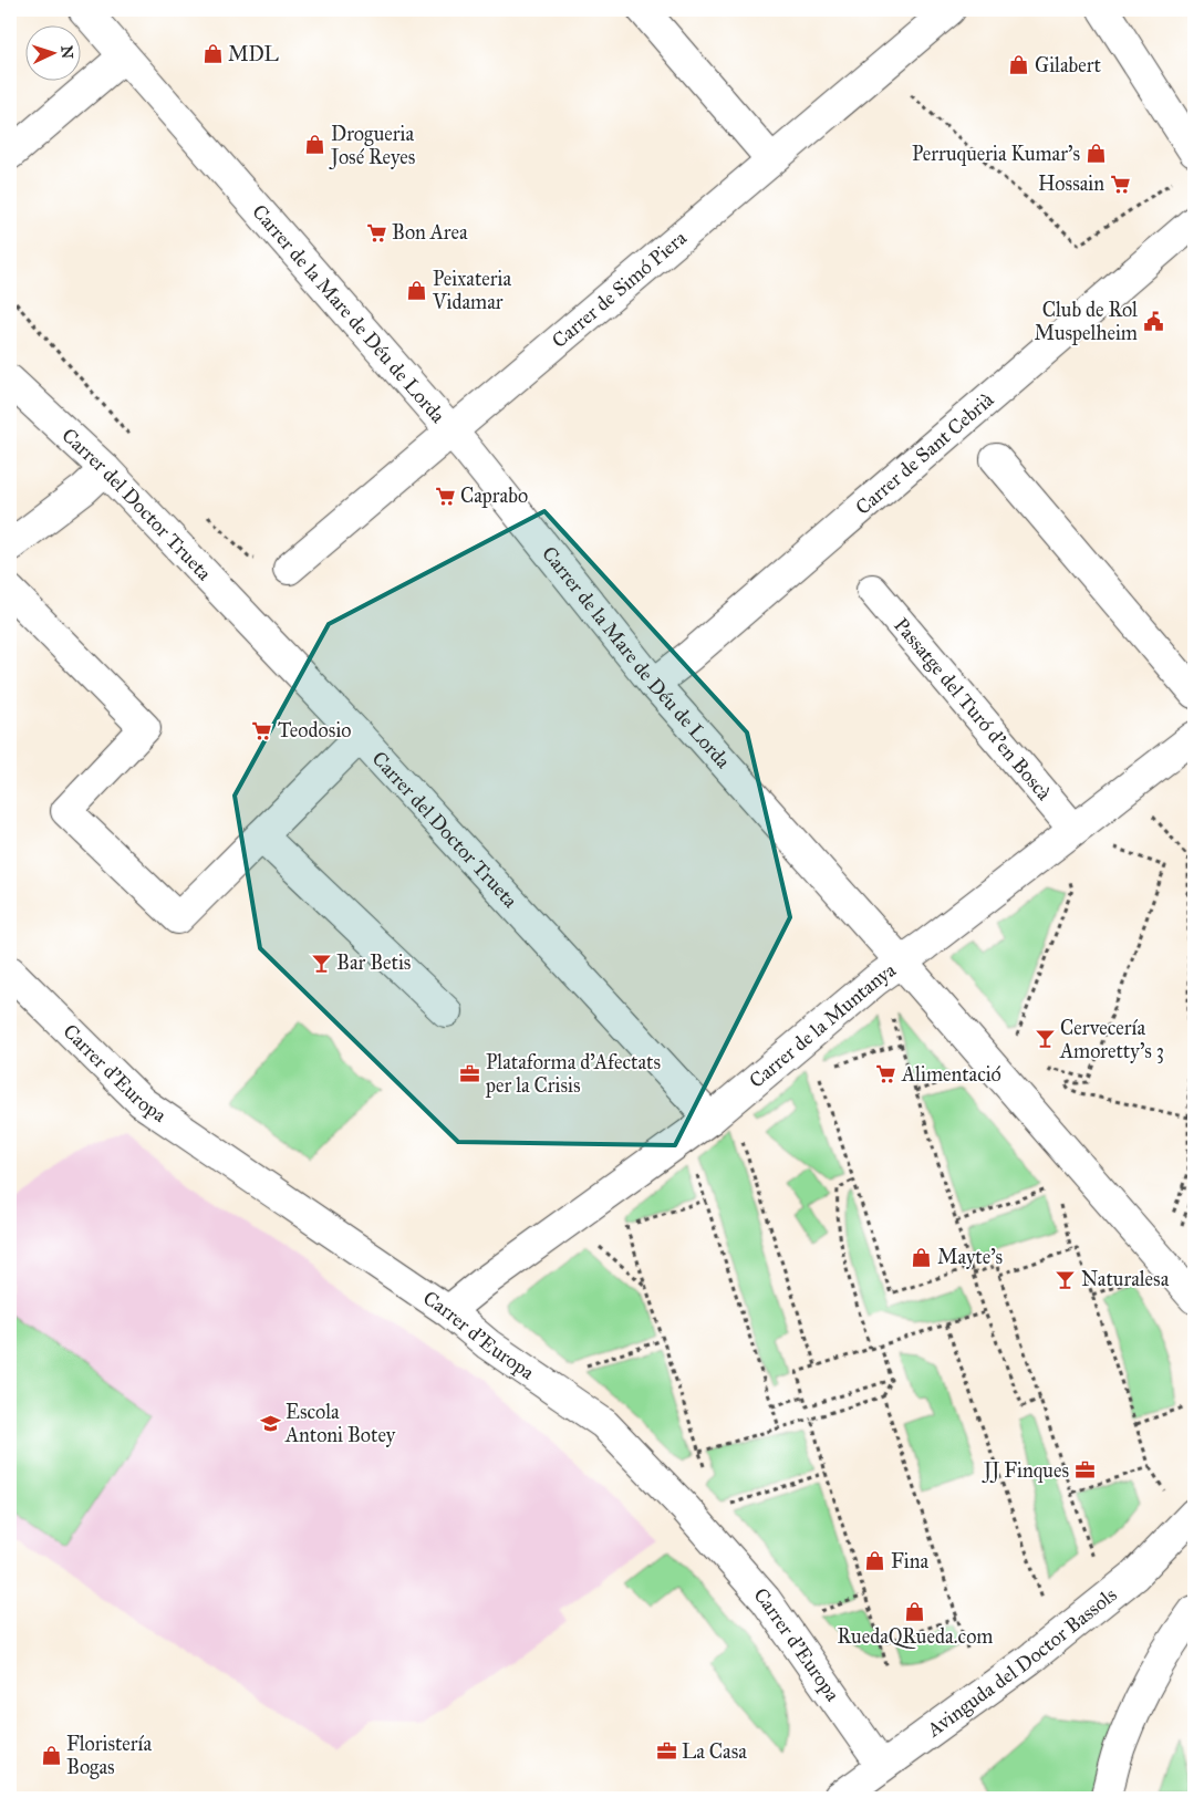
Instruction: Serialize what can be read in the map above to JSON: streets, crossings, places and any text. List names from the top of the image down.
{
  "streets": {
    "street": [
      "Carrer de Simó Piera",
      "Carrer de la Mare de Déu de Lorda",
      "Carrer de Sant Cebrià",
      "Carrer del Doctor Trueta",
      "Passatge del Turó d'en Boscà",
      "Carrer de la Muntanya",
      "Carrer d'Europa",
      "Avinguda del Doctor Bassols"
    ]
  },
  "crossings": [
    ["Carrer de Simó Piera", "Carrer de la Mare de Déu de Lorda"],
    ["Carrer de la Mare de Déu de Lorda", "Carrer de Sant Cebrià"],
    ["Carrer de la Mare de Déu de Lorda", "Carrer de la Muntanya"],
    ["Carrer del Doctor Trueta", "Carrer de la Muntanya"],
    ["Passatge del Turó d'en Boscà", "Carrer de la Muntanya"],
    ["Carrer de la Muntanya", "Carrer d'Europa"],
    ["Carrer d'Europa", "Avinguda del Doctor Bassols"]
  ],
  "places": {
    "shop": [
      "MDL",
      "Gilabert",
      "Drogueria José Reyes",
      "Perruqueria Kumar's",
      "Peixateria Vidamar",
      "Mayte's",
      "Fina",
      "RuedaQRueda.com",
      "Floristería Bogas"
    ],
    "supermarket": [
      "Hossain",
      "Bon Area",
      "Caprabo",
      "Teodosio",
      "Alimentació"
    ],
    "public building": ["Club de Rol Muspelheim"],
    "bar": ["Bar Betis", "Cervecería Amoretty's 3", "Naturalesa"],
    "office": ["Plataforma d'Afectats per la Crisis", "JJ Finques", "La Casa"],
    "school or university": ["Escola Antoni Botey"]
  },
  "north": "right"
}
